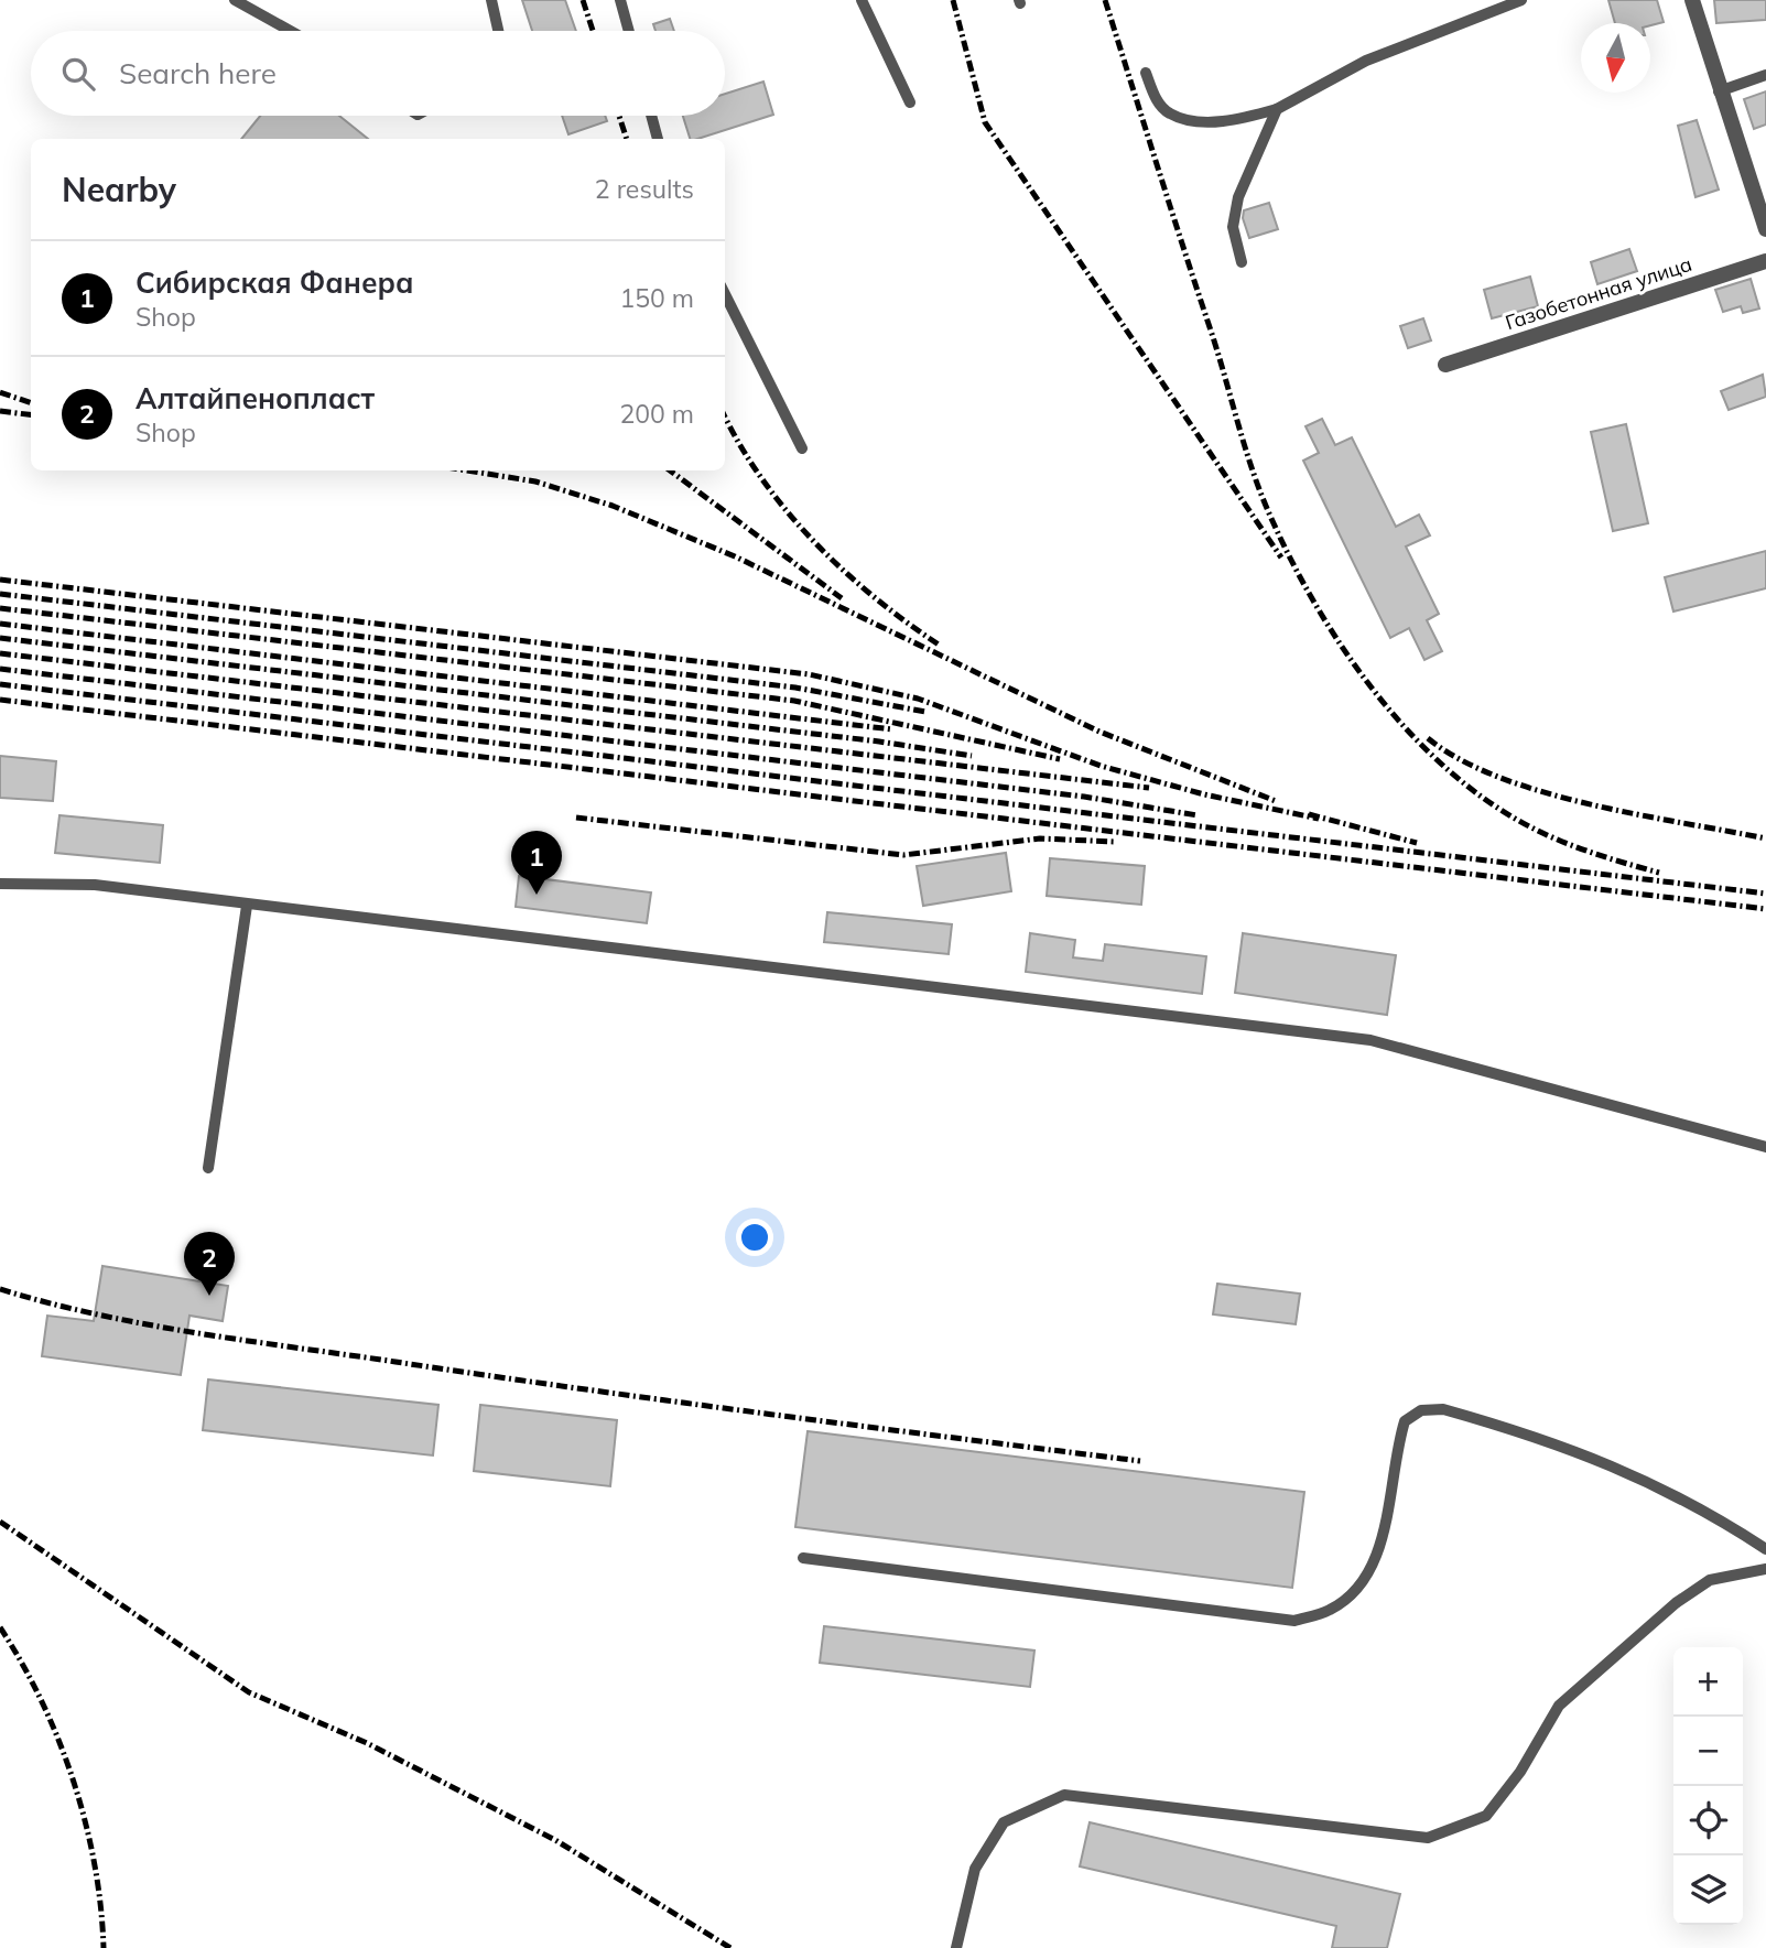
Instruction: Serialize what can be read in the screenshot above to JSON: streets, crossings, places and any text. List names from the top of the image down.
{
  "streets": {
    "street": ["Газобетонная улица"]
  },
  "north": "bottom",
  "page": {
    "search": "Search here",
    "heading": ["Nearby", "2 results"],
    "list": [
      {
        "mark": "1",
        "name": "Сибирская Фанера",
        "note": "Shop",
        "value": "150 m"
      },
      {
        "mark": "2",
        "name": "Алтайпенопласт",
        "note": "Shop",
        "value": "200 m"
      }
    ],
    "pins": ["1", "2"],
    "map_buttons": ["+", "−"]
  }
}
